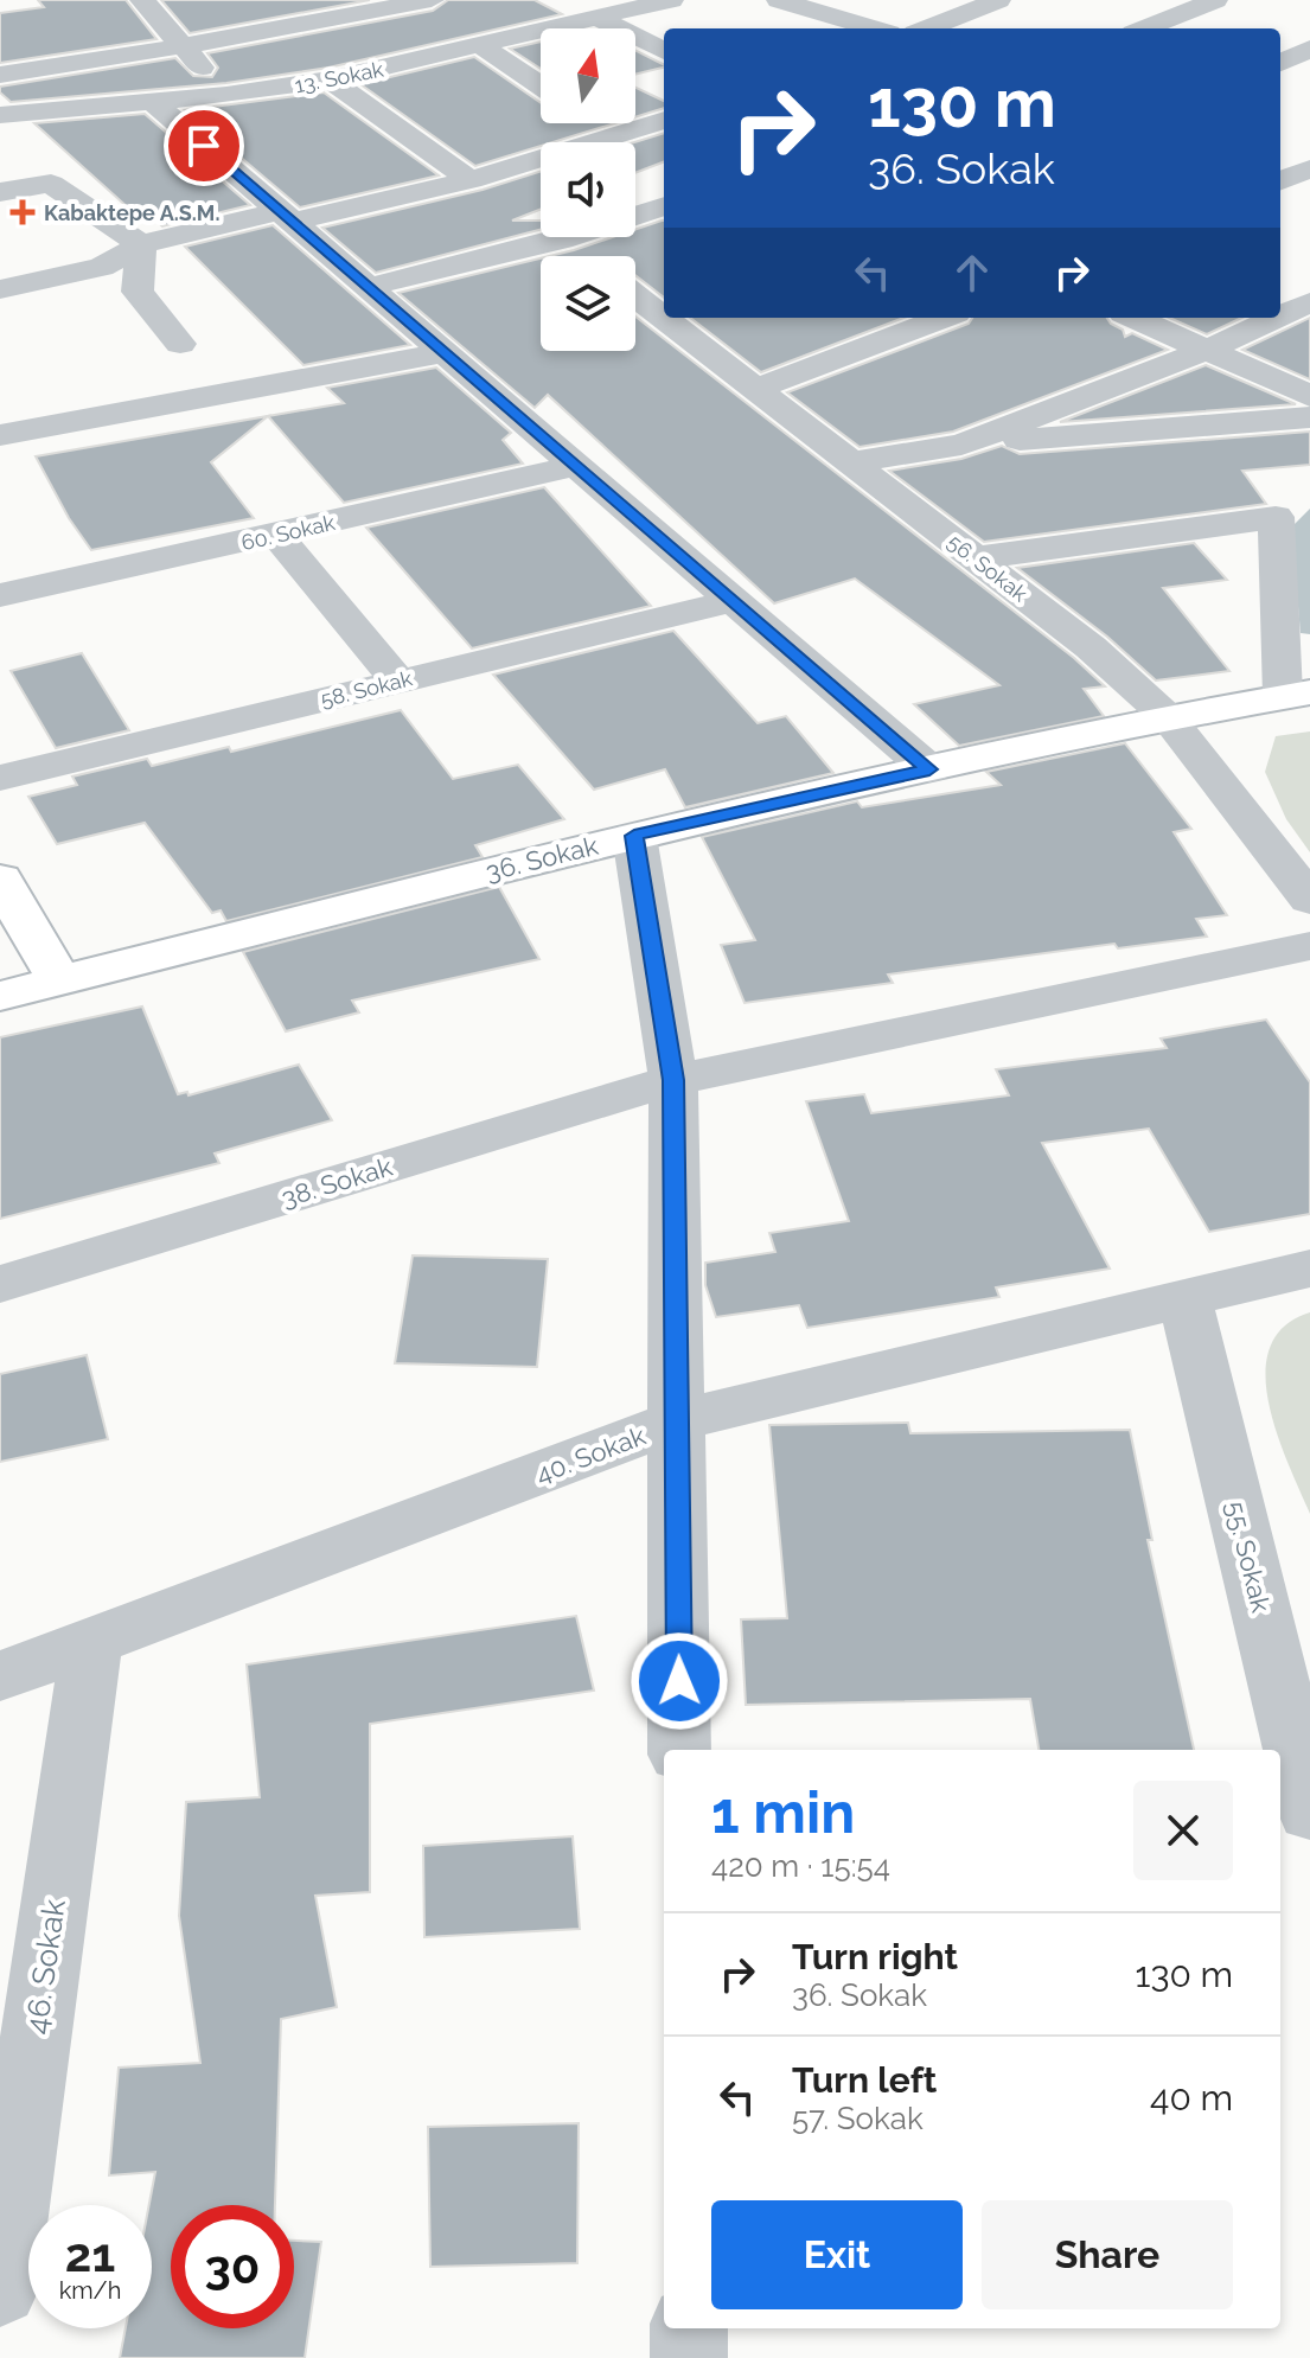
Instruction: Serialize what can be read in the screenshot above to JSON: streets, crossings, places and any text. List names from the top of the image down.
{
  "streets": {
    "main road": ["36. Sokak"],
    "street": [
      "13. Sokak",
      "60. Sokak",
      "56. Sokak",
      "58. Sokak",
      "38. Sokak",
      "40. Sokak",
      "55. Sokak",
      "46. Sokak"
    ]
  },
  "crossings": [
    ["56. Sokak", "36. Sokak"],
    ["40. Sokak", "55. Sokak"],
    ["40. Sokak", "46. Sokak"]
  ],
  "places": {
    "health": ["Kabaktepe A.S.M."]
  },
  "north": "top",
  "page": {
    "turn": ["130 m", "36. Sokak"],
    "heading": ["1 min", "420 m · 15:54"],
    "list": [
      {
        "name": "Turn right",
        "note": "36. Sokak",
        "value": "130 m"
      },
      {
        "name": "Turn left",
        "note": "57. Sokak",
        "value": "40 m"
      }
    ],
    "buttons": ["Exit", "Share"],
    "speed": "21 km/h",
    "limit": "30"
  }
}
